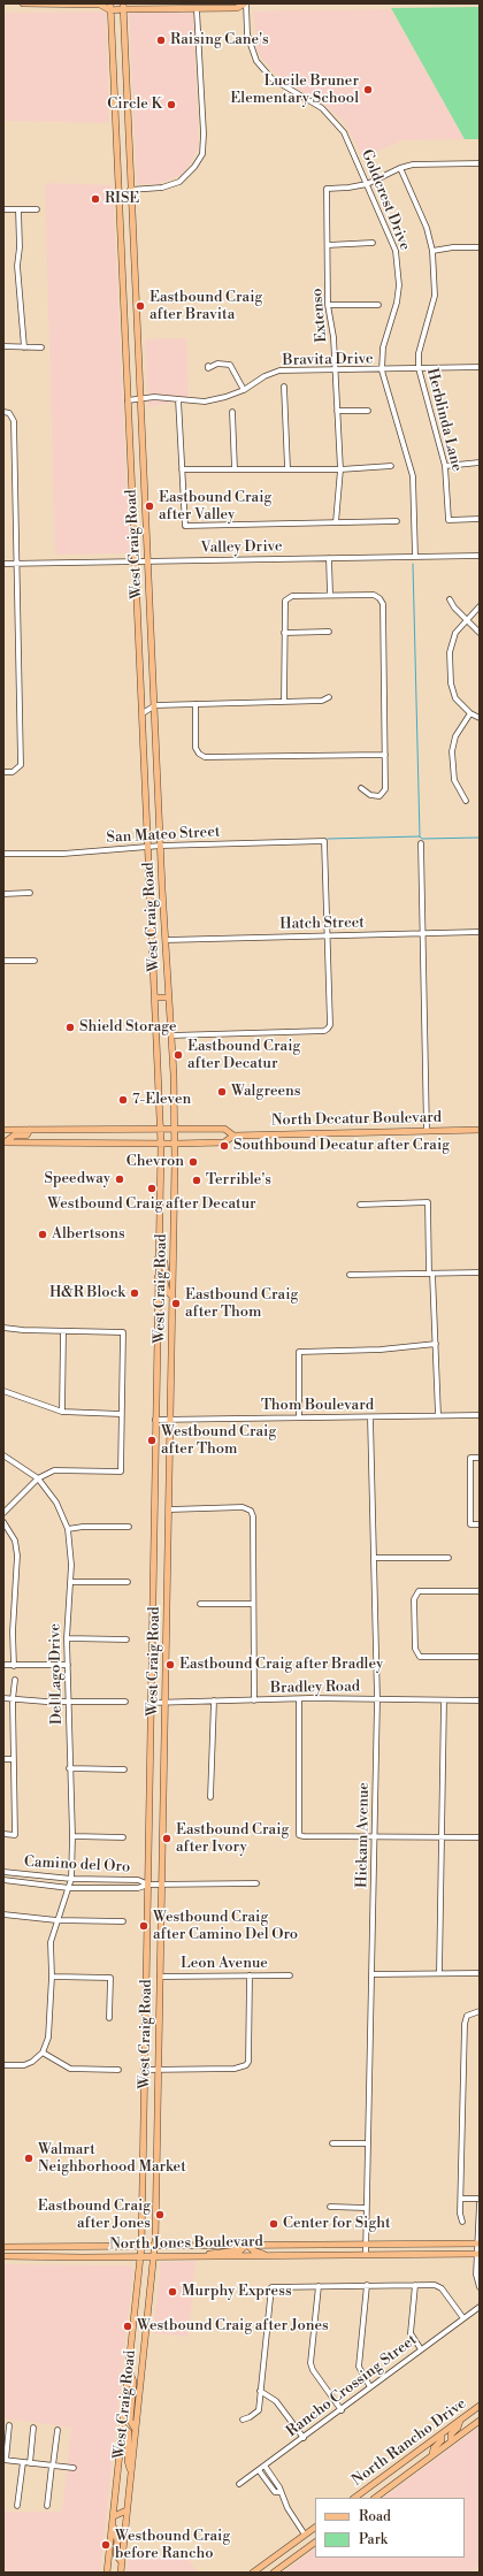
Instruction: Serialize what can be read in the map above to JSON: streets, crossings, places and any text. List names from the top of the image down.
{
  "streets": {
    "main road": [
      "West Craig Road",
      "North Decatur Boulevard",
      "North Jones Boulevard",
      "North Rancho Drive"
    ],
    "street": [
      "Goldcrest Drive",
      "Extenso",
      "Bravita Drive",
      "Herblinda Lane",
      "Valley Drive",
      "San Mateo Street",
      "Hatch Street",
      "Thom Boulevard",
      "Del Lago Drive",
      "Bradley Road",
      "Hickam Avenue",
      "Camino del Oro",
      "Leon Avenue",
      "Rancho Crossing Street"
    ]
  },
  "crossings": [
    ["Goldcrest Drive", "Extenso"],
    ["Goldcrest Drive", "Bravita Drive"],
    ["Goldcrest Drive", "Valley Drive"],
    ["Extenso", "Bravita Drive"],
    ["Bravita Drive", "Herblinda Lane"],
    ["Bravita Drive", "West Craig Road"],
    ["West Craig Road", "Valley Drive"],
    ["West Craig Road", "San Mateo Street"],
    ["West Craig Road", "Hatch Street"],
    ["West Craig Road", "North Decatur Boulevard"],
    ["West Craig Road", "Thom Boulevard"],
    ["West Craig Road", "Bradley Road"],
    ["West Craig Road", "Camino del Oro"],
    ["West Craig Road", "Leon Avenue"],
    ["West Craig Road", "North Jones Boulevard"],
    ["San Mateo Street", "Hatch Street"],
    ["Thom Boulevard", "Hickam Avenue"],
    ["Del Lago Drive", "Camino del Oro"],
    ["Bradley Road", "Hickam Avenue"],
    ["Hickam Avenue", "North Jones Boulevard"]
  ],
  "places": [
    "Raising Cane's",
    "Lucile Bruner Elementary School",
    "Circle K",
    "RISE",
    "Eastbound Craig after Bravita",
    "Eastbound Craig after Valley",
    "Shield Storage",
    "Eastbound Craig after Decatur",
    "Walgreens",
    "7-Eleven",
    "Southbound Decatur after Craig",
    "Chevron",
    "Speedway",
    "Terrible's",
    "Westbound Craig after Decatur",
    "Albertsons",
    "H&R Block",
    "Eastbound Craig after Thom",
    "Westbound Craig after Thom",
    "Eastbound Craig after Bradley",
    "Eastbound Craig after Ivory",
    "Westbound Craig after Camino Del Oro",
    "Walmart Neighborhood Market",
    "Eastbound Craig after Jones",
    "Center for Sight",
    "Murphy Express",
    "Westbound Craig after Jones",
    "Westbound Craig before Rancho"
  ],
  "legend": ["Road", "Park"]
}
